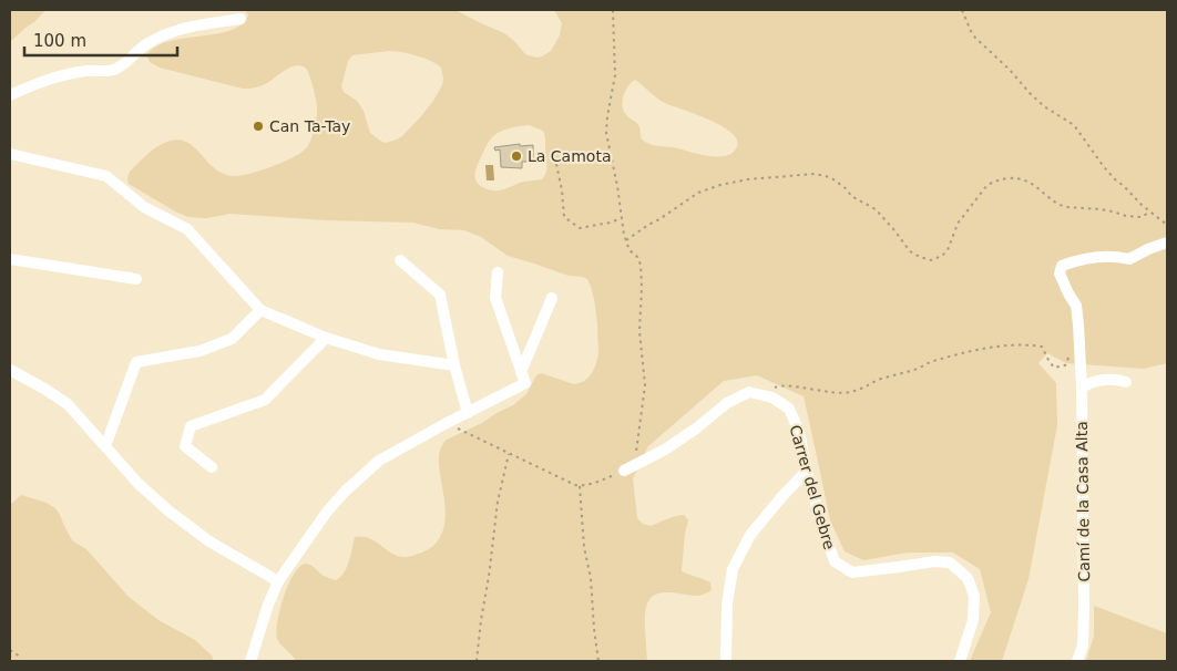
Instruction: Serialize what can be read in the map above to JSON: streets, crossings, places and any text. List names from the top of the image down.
{
  "streets": {
    "street": ["Carrer del Gebre", "Camí de la Casa Alta"]
  },
  "places": ["Can Ta-Tay", "La Camota"],
  "scale_bar": "100 m"
}
